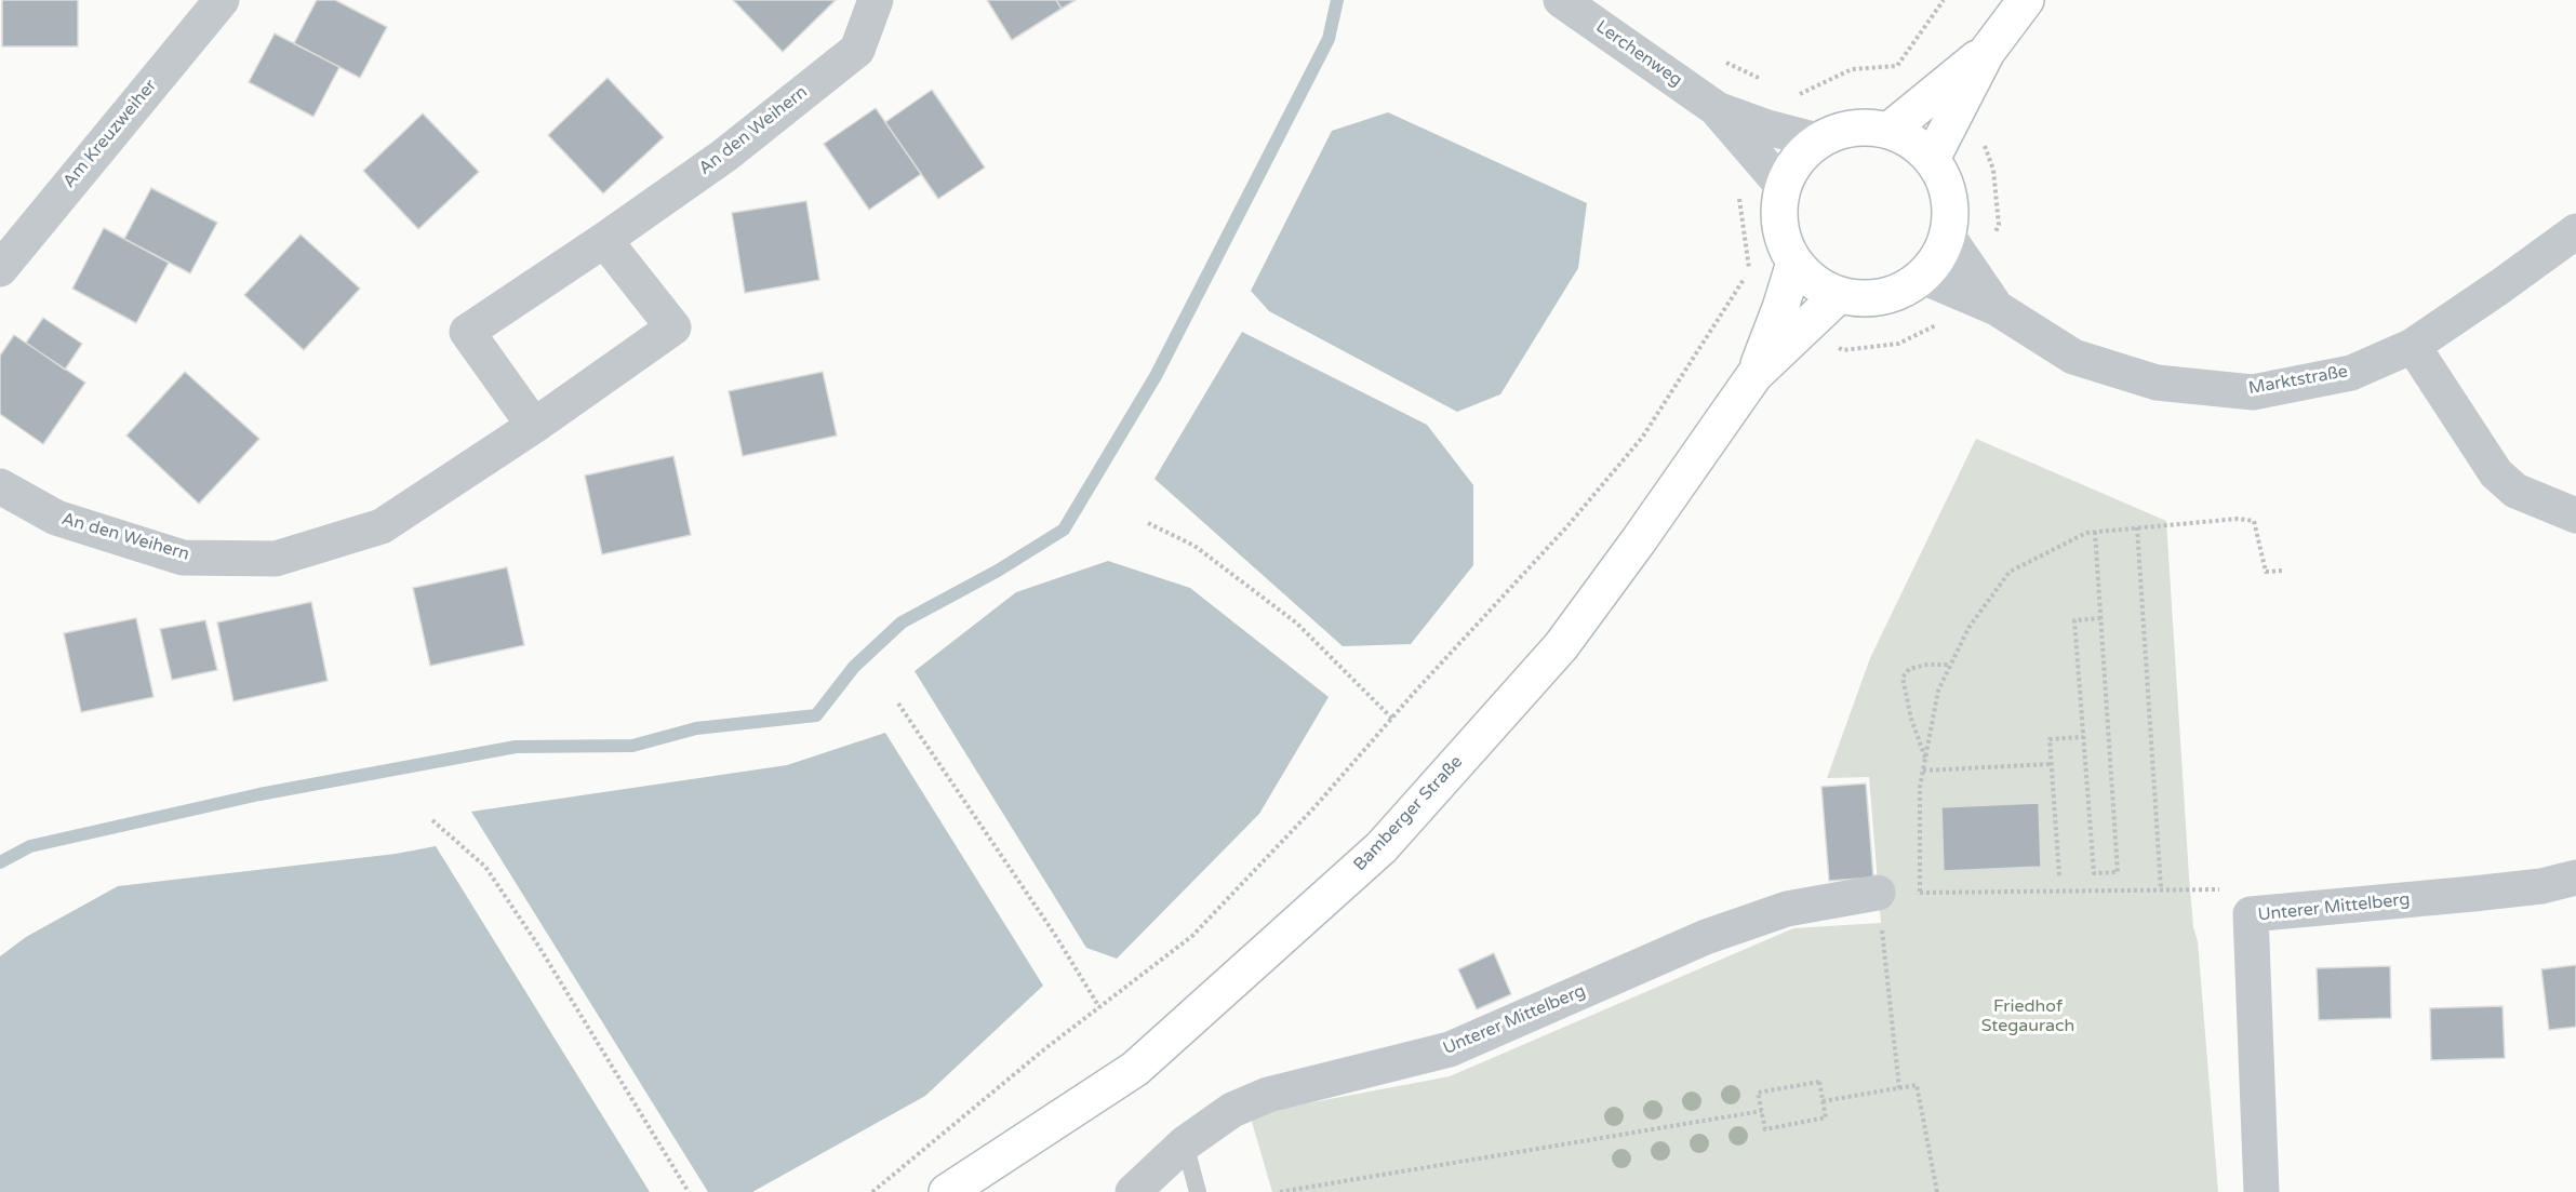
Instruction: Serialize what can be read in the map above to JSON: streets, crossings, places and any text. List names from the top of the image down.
{
  "streets": {
    "main road": ["Bamberger Straße"],
    "street": [
      "Lerchenweg",
      "An den Weihern",
      "Am Kreuzweiher",
      "Marktstraße",
      "Unterer Mittelberg"
    ]
  },
  "crossings": [
    ["Lerchenweg", "Marktstraße"],
    ["Lerchenweg", "Bamberger Straße"],
    ["Marktstraße", "Bamberger Straße"]
  ],
  "parks": ["Friedhof Stegaurach"]
}
